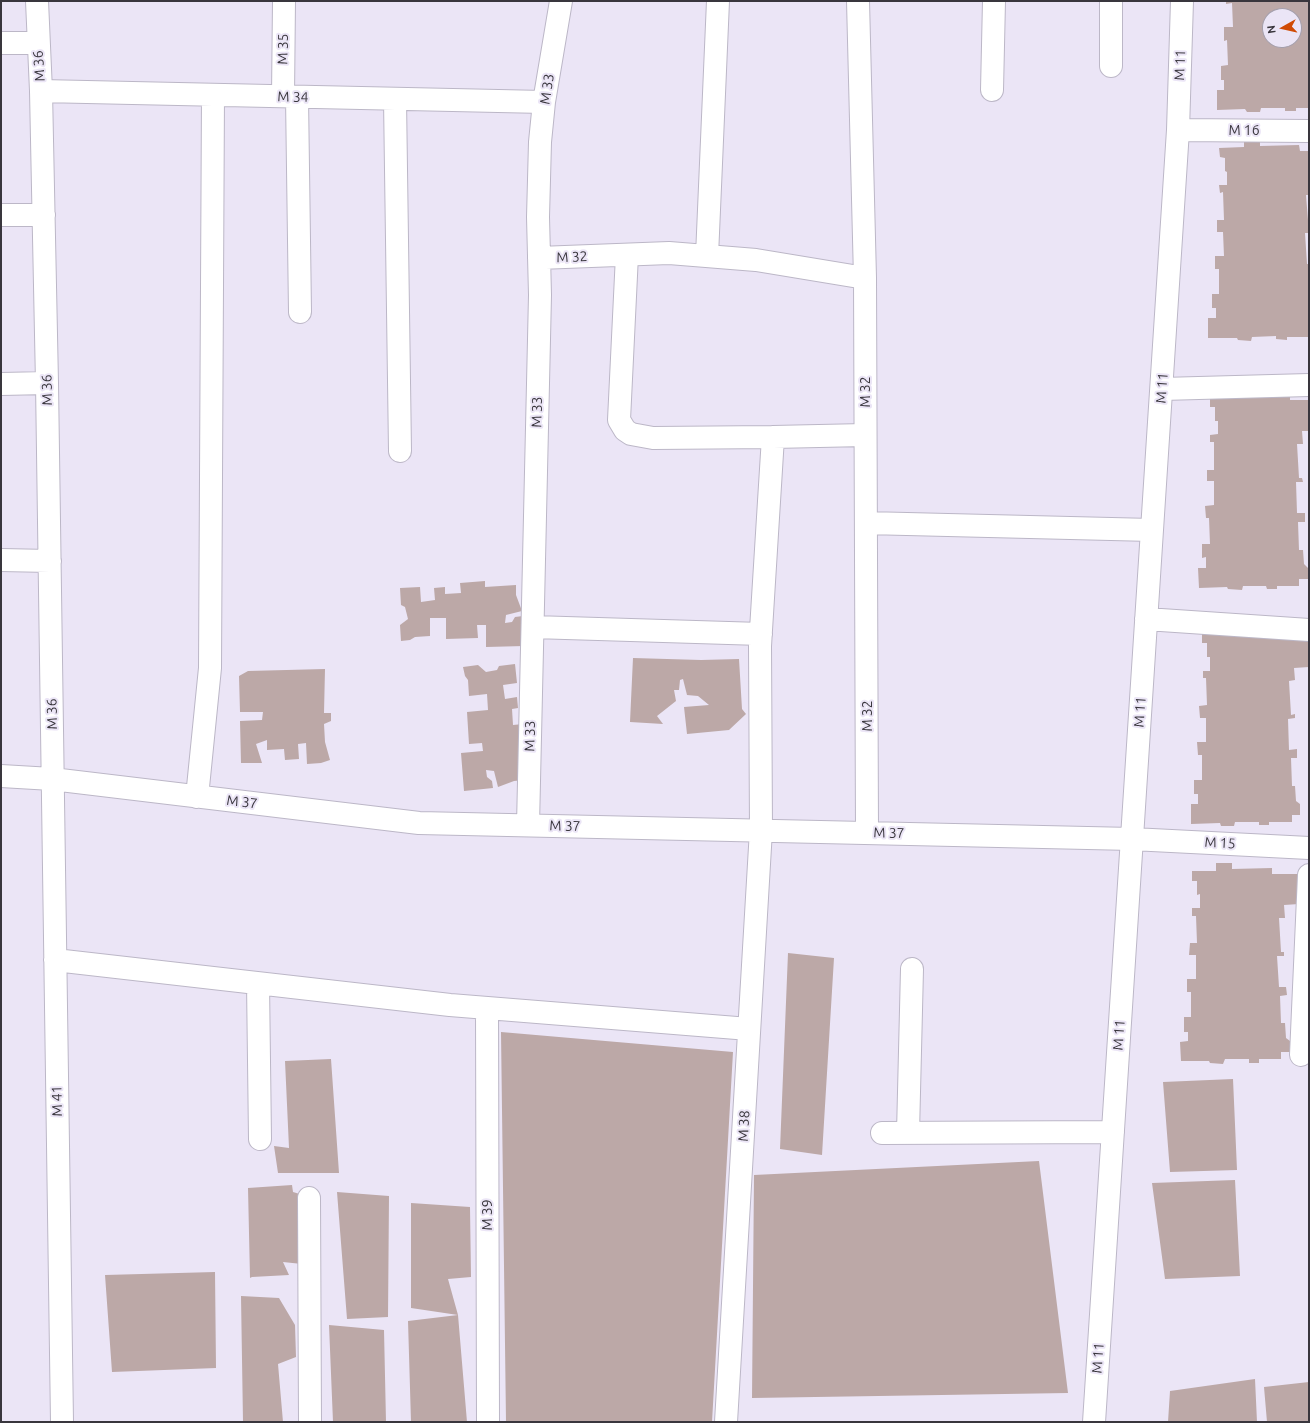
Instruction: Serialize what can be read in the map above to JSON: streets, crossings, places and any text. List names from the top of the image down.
{
  "streets": {
    "street": [
      "M 35",
      "M 11",
      "M 36",
      "M 33",
      "M 34",
      "M 16",
      "M 32",
      "M 37",
      "M 15",
      "M 41",
      "M 38",
      "M 39"
    ]
  },
  "crossings": [
    ["M 35", "M 34"],
    ["M 11", "M 16"],
    ["M 11", "M 37"],
    ["M 11", "M 15"],
    ["M 36", "M 34"],
    ["M 36", "M 37"],
    ["M 36", "M 41"],
    ["M 33", "M 34"],
    ["M 33", "M 32"],
    ["M 33", "M 37"],
    ["M 32", "M 37"],
    ["M 37", "M 15"],
    ["M 37", "M 41"],
    ["M 37", "M 38"]
  ],
  "north": "left"
}
